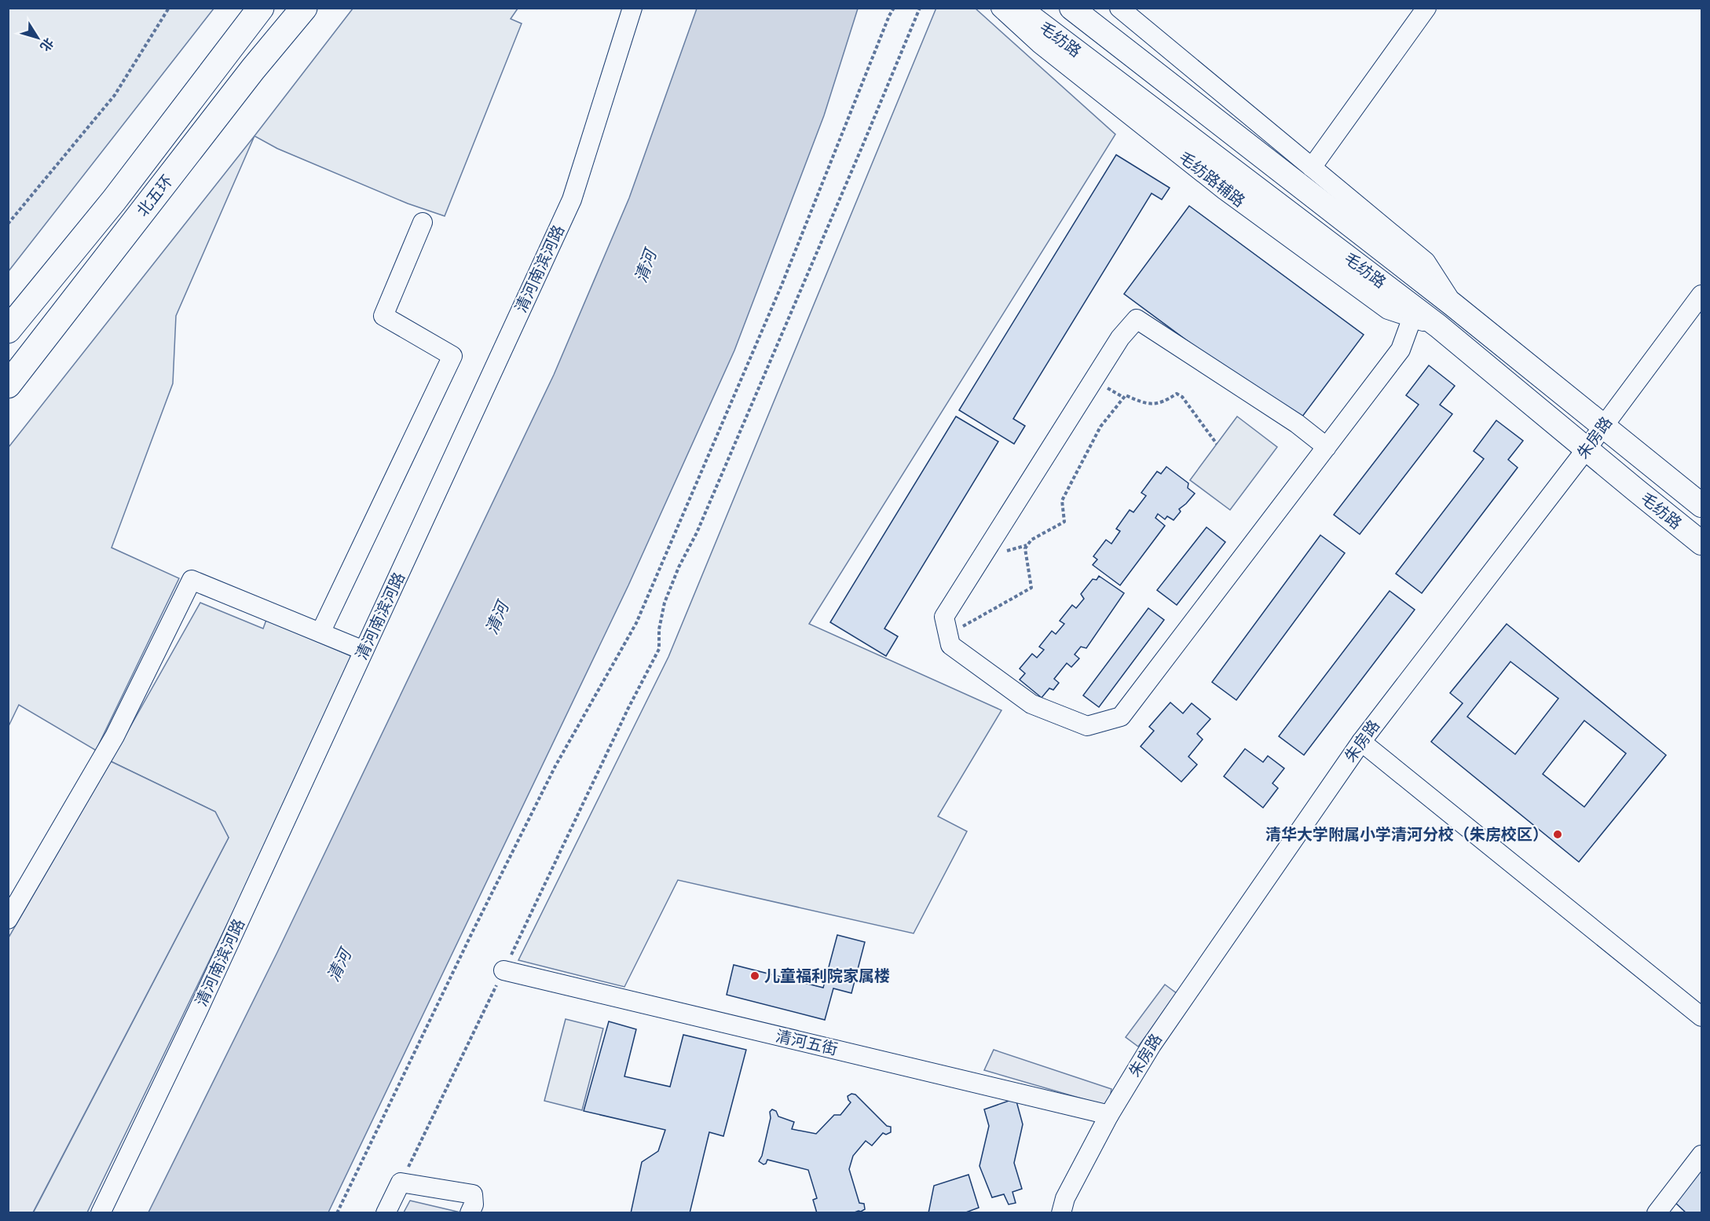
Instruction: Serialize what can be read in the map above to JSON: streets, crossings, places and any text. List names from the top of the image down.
{
  "streets": {
    "highway": ["北五环"],
    "main road": ["毛纺路"],
    "street": [
      "毛纺路辅路",
      "清河南滨河路",
      "朱房路",
      "清河五街"
    ]
  },
  "crossings": [
    ["毛纺路", "毛纺路辅路"],
    ["毛纺路", "朱房路"],
    ["朱房路", "清河五街"]
  ],
  "water": ["清河"],
  "places": ["清华大学附属小学清河分校（朱房校区）", "儿童福利院家属楼"],
  "north": "bottom right"
}
